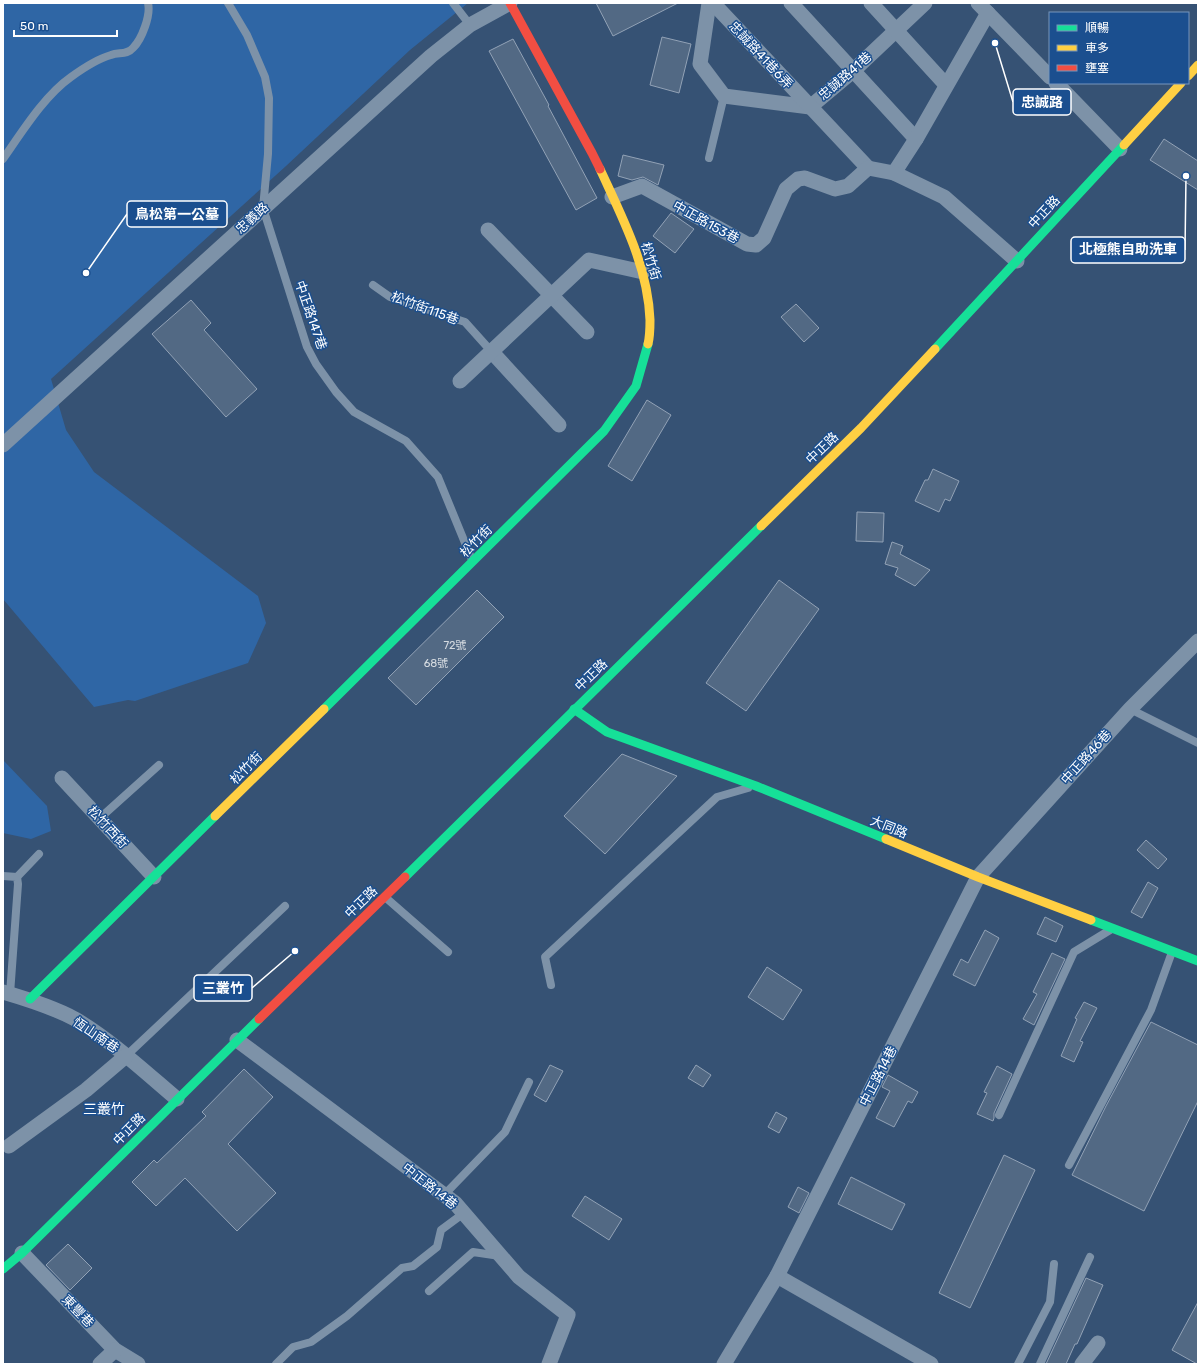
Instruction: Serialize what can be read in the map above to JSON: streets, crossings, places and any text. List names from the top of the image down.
{
  "streets": {
    "street": [
      "忠誠路41巷6弄",
      "忠誠路41巷",
      "中正路",
      "忠義路",
      "中正路153巷",
      "松竹街",
      "松竹街115巷",
      "中正路46巷",
      "松竹西街",
      "大同路",
      "恆山南巷",
      "中正路14巷",
      "東豐巷"
    ],
    "lane": ["中正路147巷"]
  },
  "crossings": [
    ["忠誠路41巷6弄", "忠誠路41巷"],
    ["忠誠路41巷6弄", "中正路153巷"],
    ["中正路", "大同路"],
    ["中正路", "恆山南巷"],
    ["中正路", "中正路14巷"],
    ["中正路", "東豐巷"],
    ["忠義路", "松竹街"],
    ["忠義路", "中正路147巷"],
    ["中正路153巷", "松竹街"],
    ["松竹街", "中正路147巷"],
    ["松竹街", "松竹西街"],
    ["松竹街", "恆山南巷"],
    ["中正路46巷", "大同路"],
    ["中正路46巷", "中正路14巷"],
    ["大同路", "中正路14巷"]
  ],
  "districts": ["三叢竹"],
  "places": [
    "忠誠路",
    "北極熊自助洗車",
    "鳥松第一公墓",
    "三叢竹"
  ],
  "house_numbers": ["72號", "68號"],
  "legend": ["順暢", "車多", "壅塞"],
  "scale_bar": "50 m"
}
